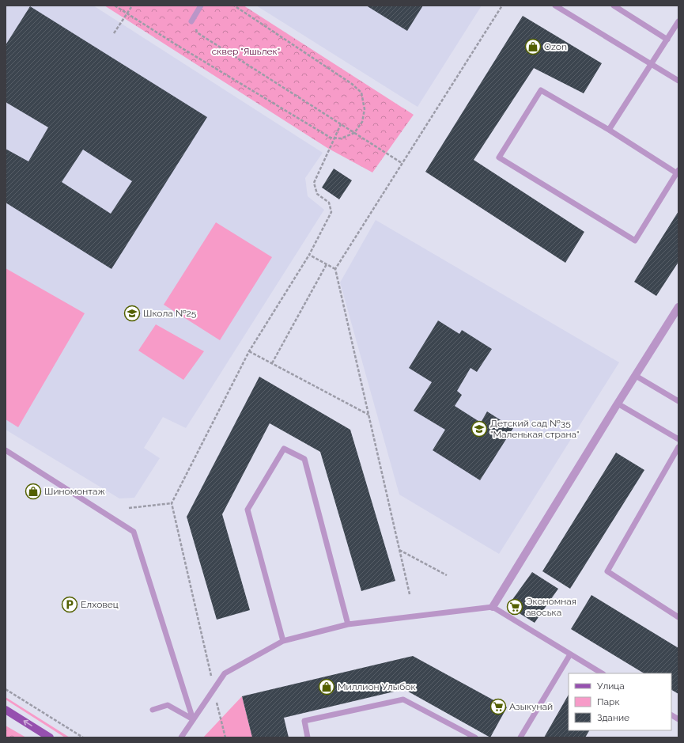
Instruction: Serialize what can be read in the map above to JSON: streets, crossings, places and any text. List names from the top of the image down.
{
  "parks": ["сквер \"Яшьлек\""],
  "places": {
    "shop": ["Ozon", "Шиномонтаж", "Миллион Улыбок"],
    "school or university": ["Школа №25", "Детский сад №35 \"Маленькая страна\""],
    "parking": ["Елховец"],
    "supermarket": ["Экономная авоська", "Азыкунай"]
  },
  "legend": ["Улица", "Парк", "Здание"]
}
